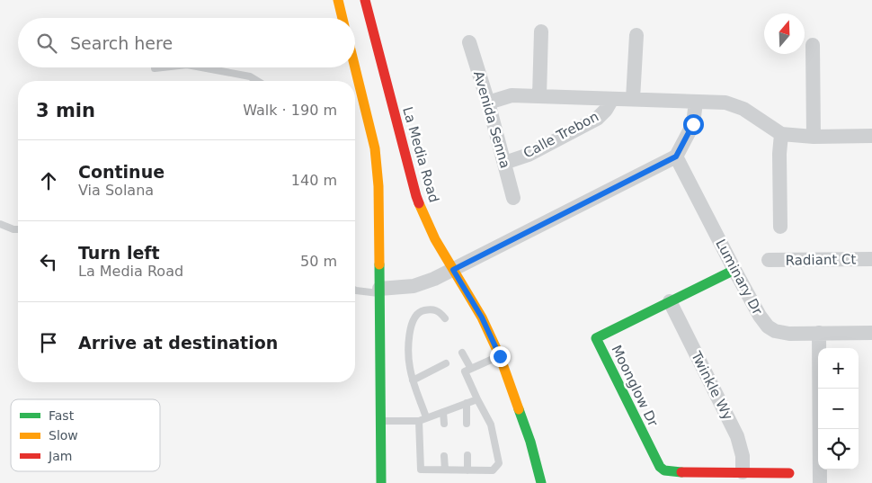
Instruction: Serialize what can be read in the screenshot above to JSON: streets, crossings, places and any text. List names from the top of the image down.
{
  "streets": {
    "main road": ["La Media Road", "Moonglow Dr"],
    "street": [
      "Avenida Senna",
      "Calle Trebon",
      "Radiant Ct",
      "Luminary Dr",
      "Twinkle Wy"
    ]
  },
  "crossings": [
    ["Avenida Senna", "Calle Trebon"],
    ["Luminary Dr", "Moonglow Dr"],
    ["Moonglow Dr", "Twinkle Wy"]
  ],
  "legend": ["Fast", "Slow", "Jam"],
  "north": "top",
  "page": {
    "search": "Search here",
    "heading": ["3 min", "Walk · 190 m"],
    "list": [
      ["Continue", "Via Solana", "140 m"],
      ["Turn left", "La Media Road", "50 m"],
      "Arrive at destination"
    ],
    "map_buttons": ["+", "−"]
  }
}
